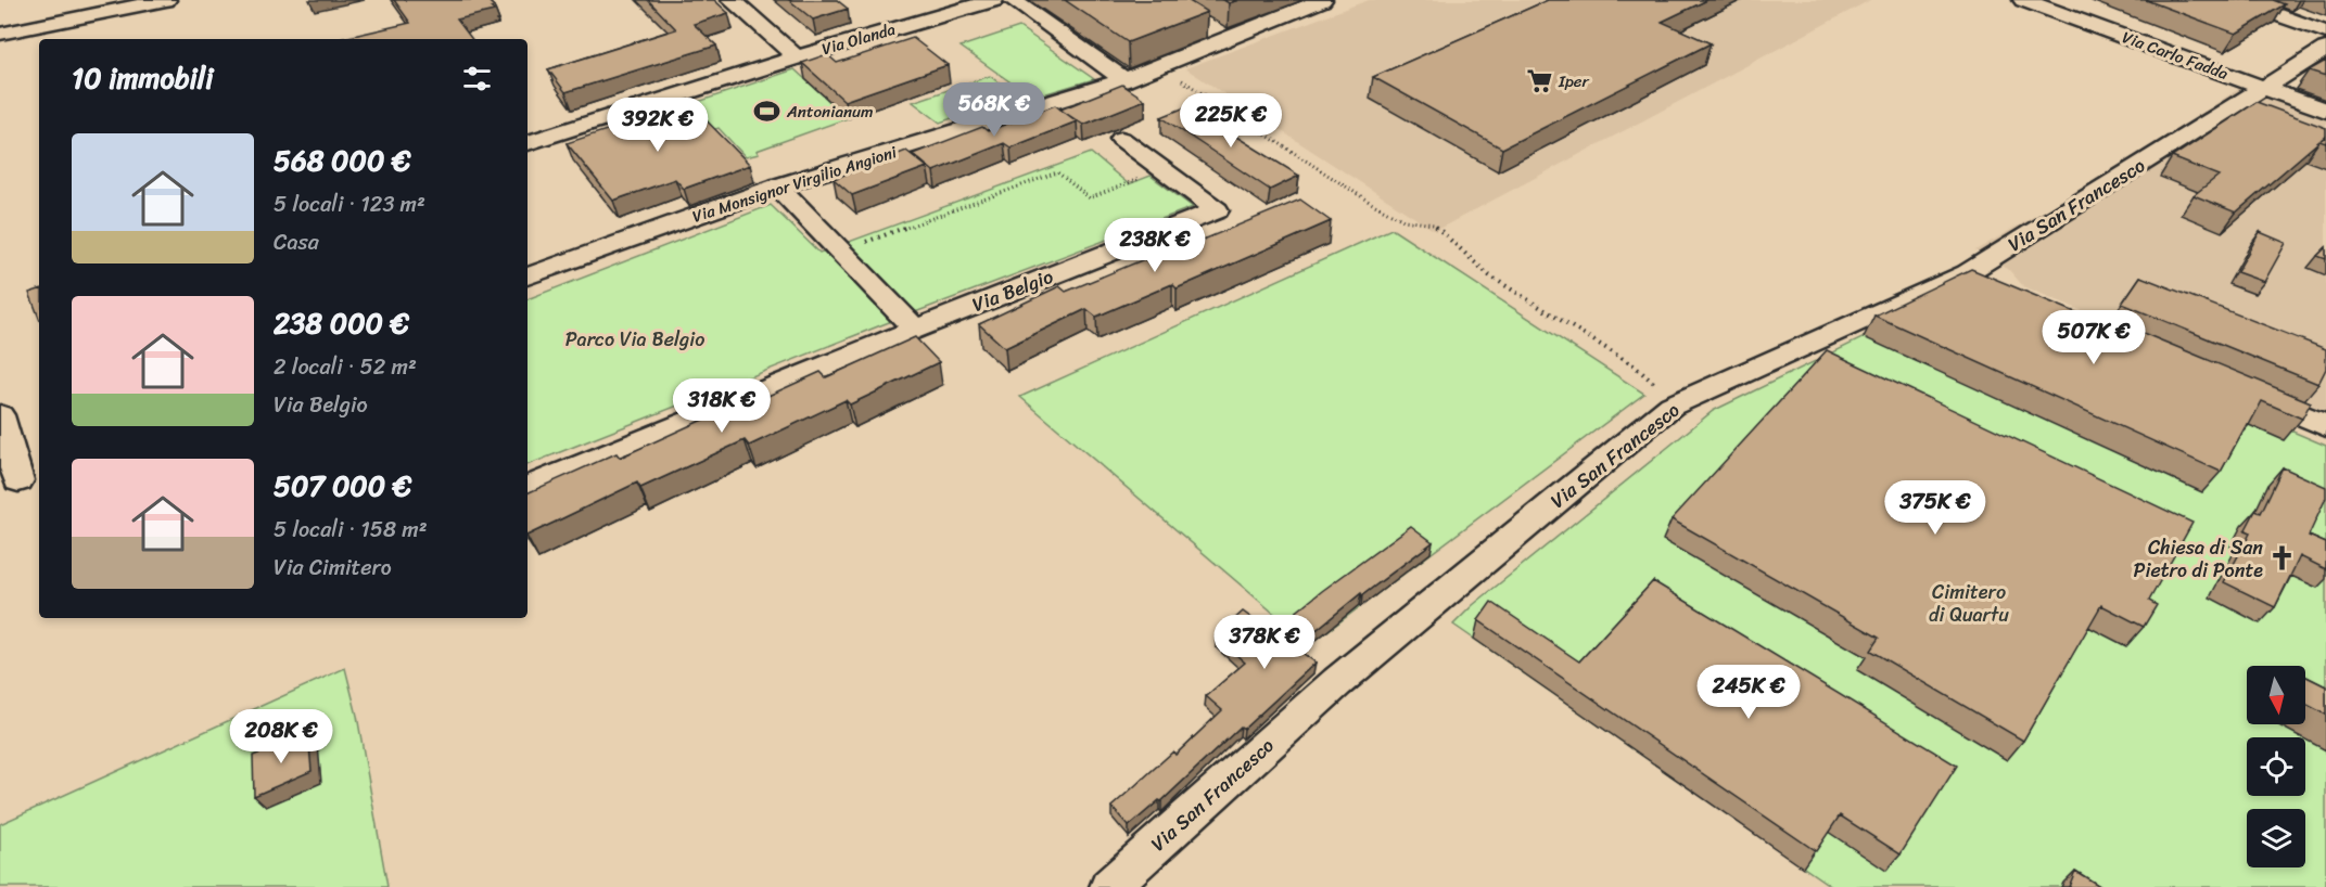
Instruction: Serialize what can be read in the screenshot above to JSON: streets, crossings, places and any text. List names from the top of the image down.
{
  "streets": {
    "street": [
      "Via Olanda",
      "Via Carlo Fadda",
      "Via Monsignor Virgilio Angioni",
      "Via San Francesco",
      "Via Belgio"
    ]
  },
  "crossings": [
    ["Via Carlo Fadda", "Via San Francesco"]
  ],
  "parks": ["Parco Via Belgio", "Cimitero di Quartu"],
  "places": {
    "supermarket": ["Iper"],
    "sports": ["Antonianum"],
    "church": ["Chiesa di San Pietro di Ponte"]
  },
  "north": "bottom",
  "page": {
    "heading": "10 immobili",
    "price": [
      "568K €",
      "225K €",
      "392K €",
      "238K €",
      "507K €",
      "318K €",
      "375K €",
      "378K €",
      "245K €",
      "208K €"
    ],
    "list": [
      {
        "name": "568 000 €",
        "note": "5 locali · 123 m² · Casa"
      },
      {
        "name": "238 000 €",
        "note": "2 locali · 52 m² · Via Belgio"
      },
      {
        "name": "507 000 €",
        "note": "5 locali · 158 m² · Via Cimitero"
      }
    ]
  }
}
